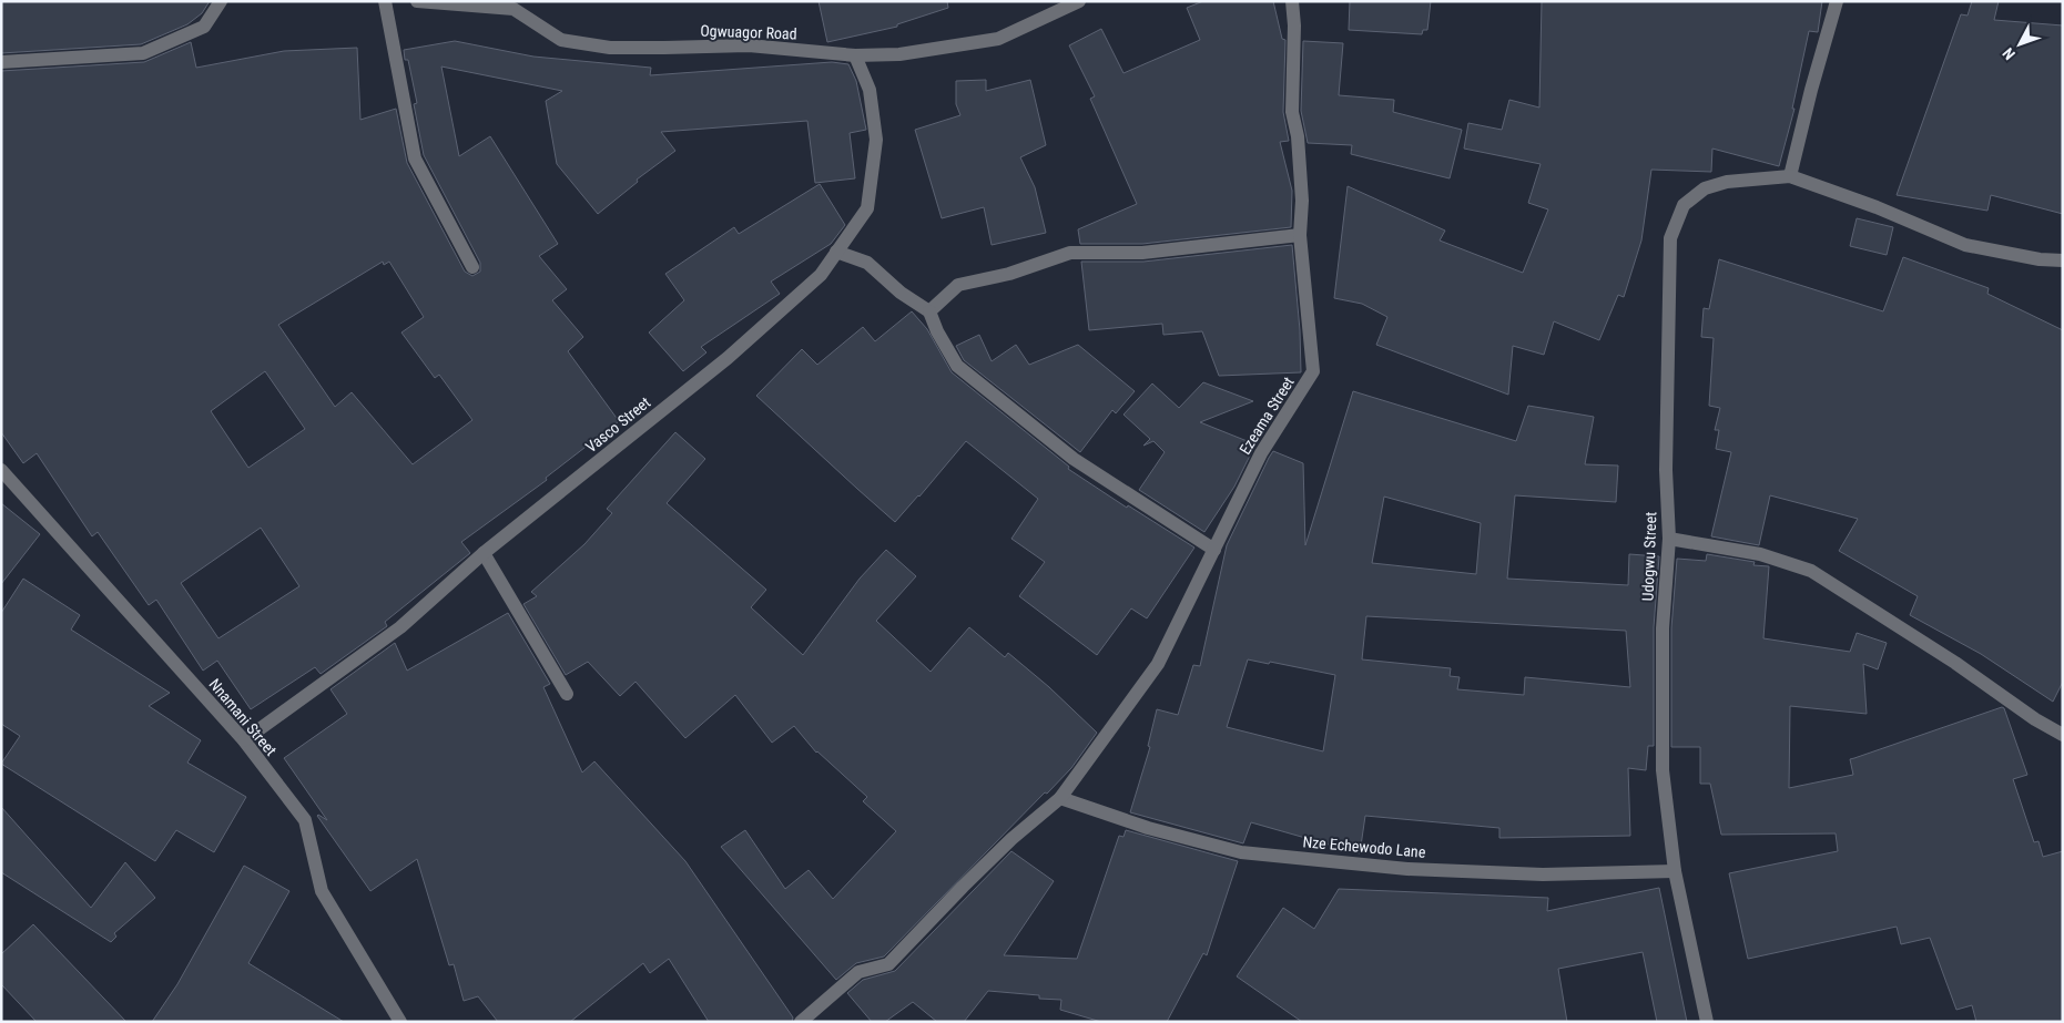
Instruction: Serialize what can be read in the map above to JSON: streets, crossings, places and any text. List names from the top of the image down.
{
  "streets": {
    "street": [
      "Ogwuagor Road",
      "Ezeama Street",
      "Vasco Street",
      "Udogwu Street",
      "Nnamani Street",
      "Nze Echewodo Lane"
    ]
  },
  "crossings": [
    ["Ogwuagor Road", "Vasco Street"],
    ["Ezeama Street", "Nze Echewodo Lane"],
    ["Vasco Street", "Nnamani Street"],
    ["Udogwu Street", "Nze Echewodo Lane"]
  ],
  "north": "bottom left"
}
